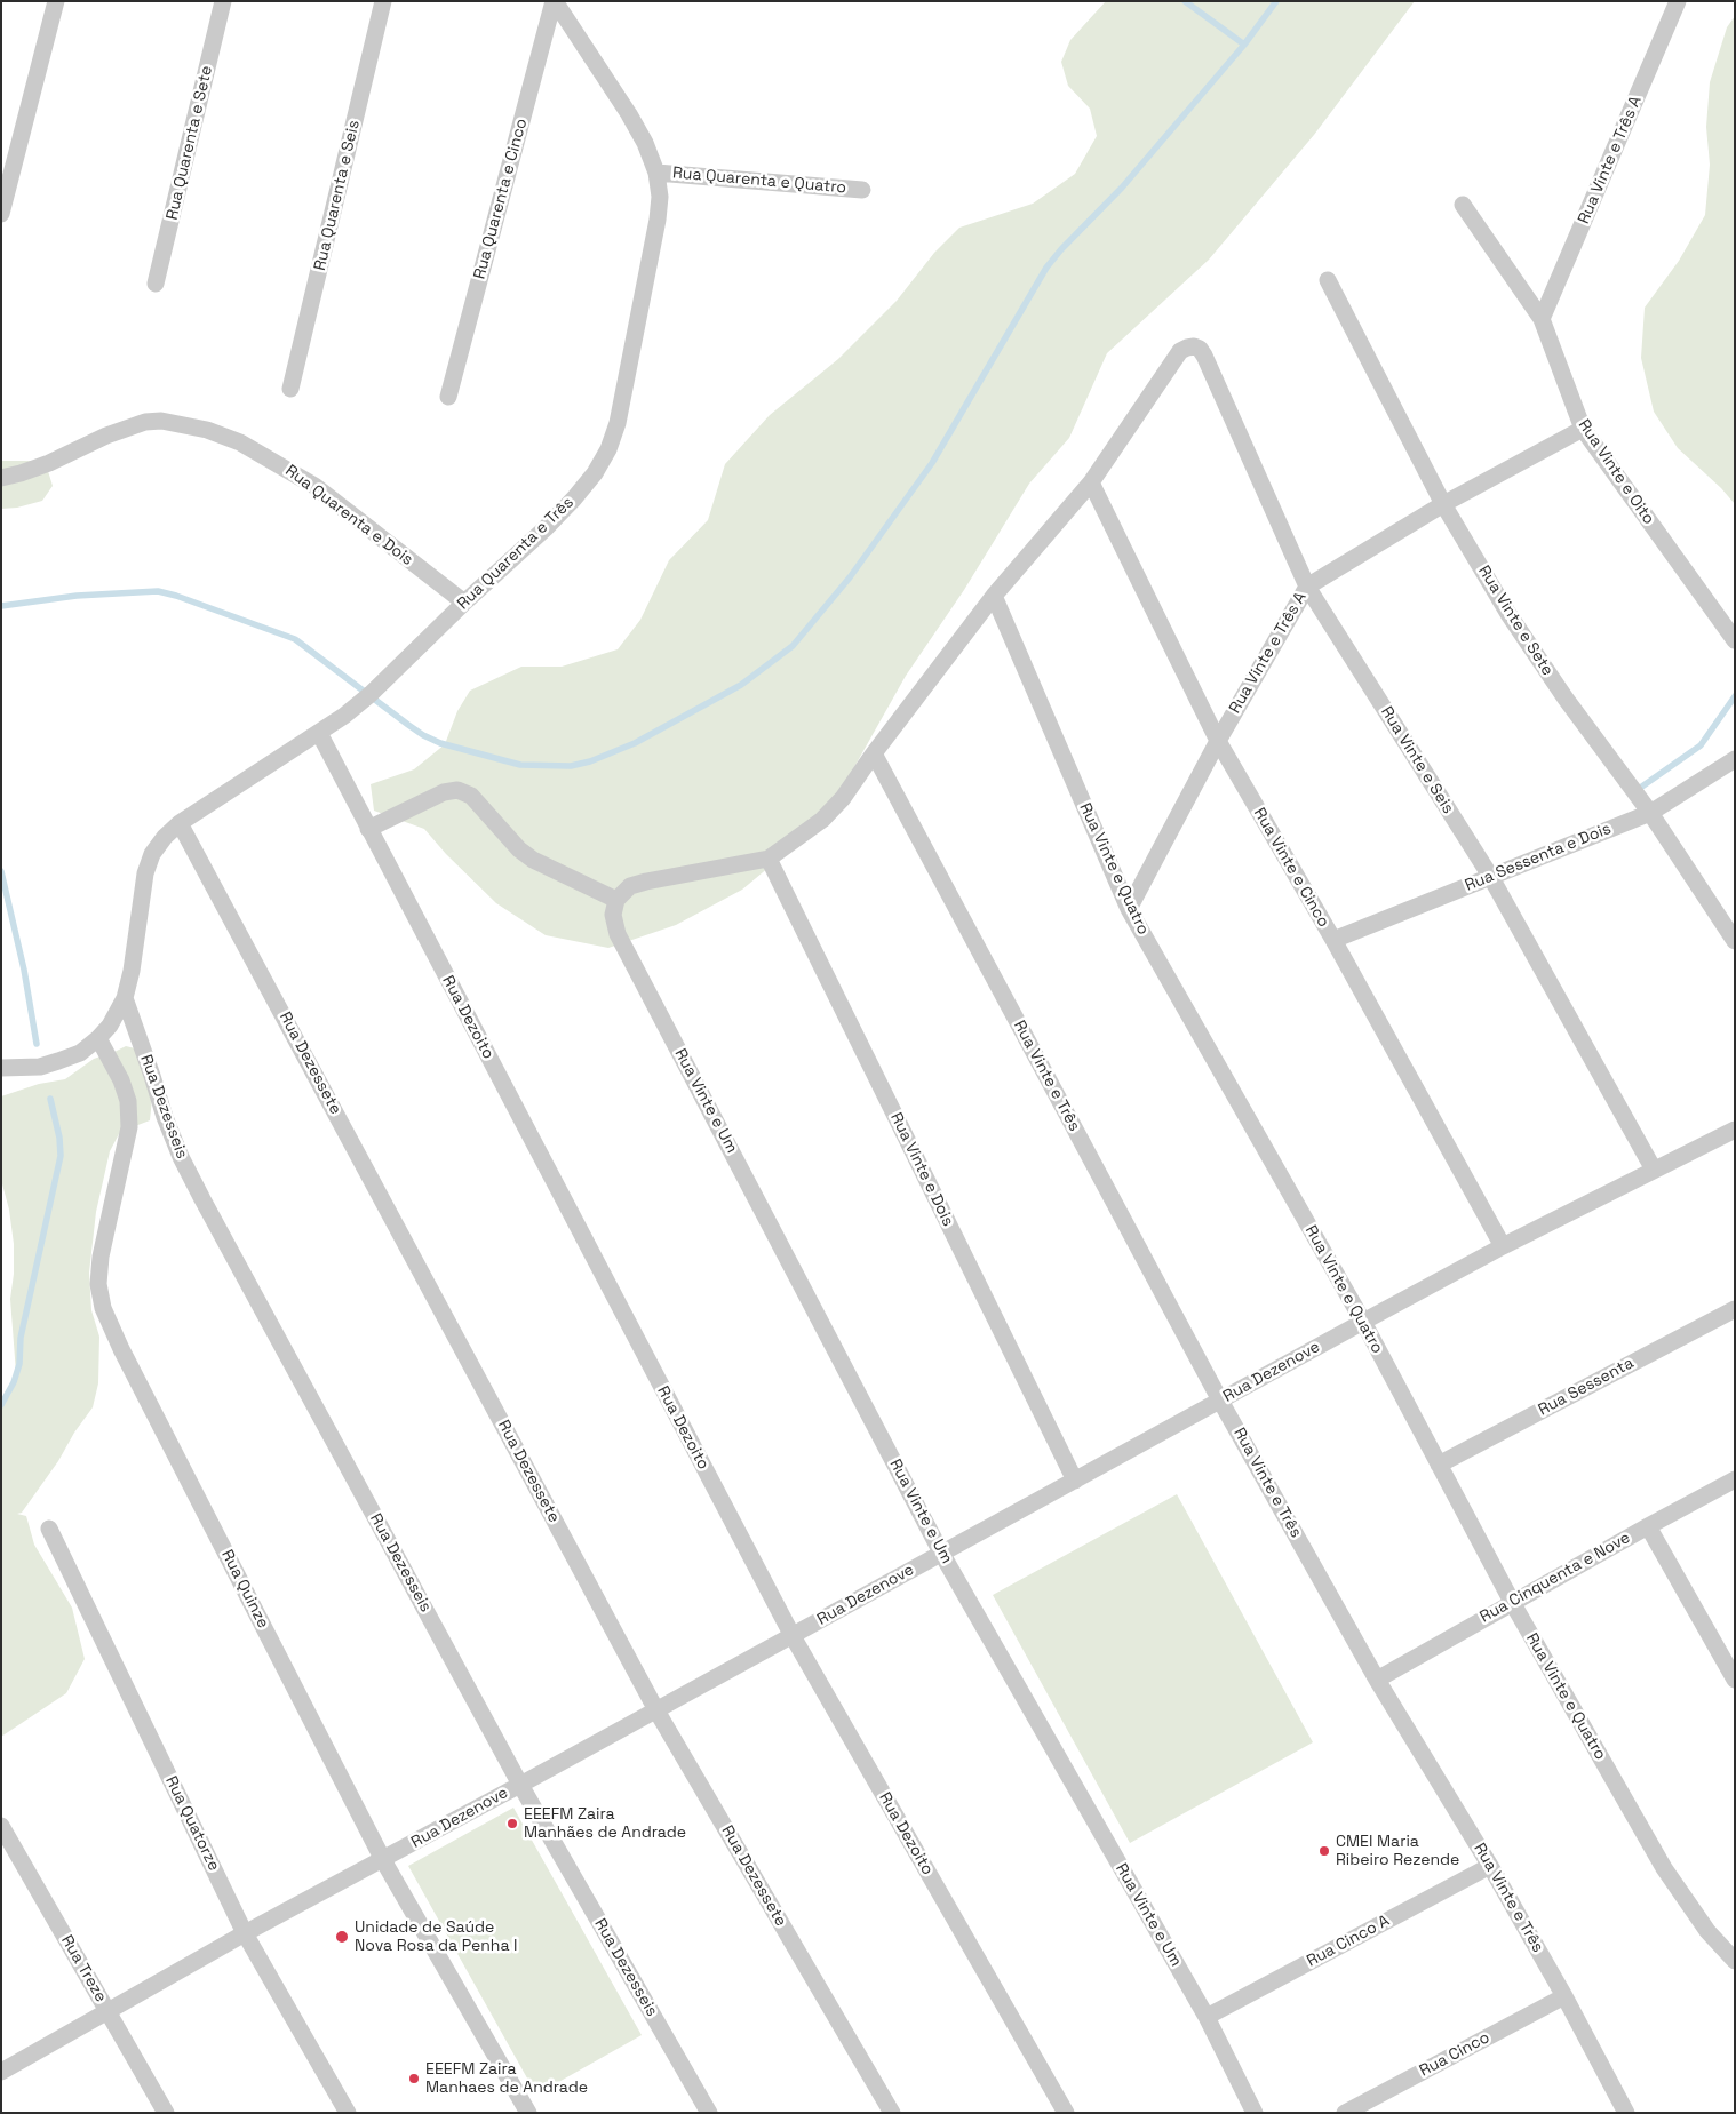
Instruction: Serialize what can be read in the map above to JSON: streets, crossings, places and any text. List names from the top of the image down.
{
  "streets": {
    "street": [
      "Rua Quarenta e Sete",
      "Rua Vinte e Três A",
      "Rua Quarenta e Quatro",
      "Rua Quarenta e Seis",
      "Rua Quarenta e Cinco",
      "Rua Vinte e Oito",
      "Rua Quarenta e Dois",
      "Rua Quarenta e Três",
      "Rua Vinte e Sete",
      "Rua Vinte e Seis",
      "Rua Sessenta e Dois",
      "Rua Vinte e Cinco",
      "Rua Vinte e Quatro",
      "Rua Dezoito",
      "Rua Dezessete",
      "Rua Vinte e Três",
      "Rua Vinte e Um",
      "Rua Dezesseis",
      "Rua Vinte e Dois",
      "Rua Dezenove",
      "Rua Sessenta",
      "Rua Cinquenta e Nove",
      "Rua Quinze",
      "Rua Quatorze",
      "Rua Cinco A",
      "Rua Treze",
      "Rua Cinco"
    ]
  },
  "crossings": [
    ["Rua Vinte e Três A", "Rua Vinte e Oito"],
    ["Rua Vinte e Três A", "Rua Vinte e Sete"],
    ["Rua Vinte e Três A", "Rua Vinte e Seis"],
    ["Rua Vinte e Três A", "Rua Vinte e Cinco"],
    ["Rua Vinte e Três A", "Rua Vinte e Quatro"],
    ["Rua Quarenta e Quatro", "Rua Quarenta e Três"],
    ["Rua Quarenta e Cinco", "Rua Quarenta e Três"],
    ["Rua Quarenta e Dois", "Rua Quarenta e Três"],
    ["Rua Quarenta e Três", "Rua Dezoito"],
    ["Rua Quarenta e Três", "Rua Dezessete"],
    ["Rua Quarenta e Três", "Rua Dezesseis"],
    ["Rua Quarenta e Três", "Rua Quinze"],
    ["Rua Vinte e Sete", "Rua Sessenta e Dois"],
    ["Rua Vinte e Seis", "Rua Sessenta e Dois"],
    ["Rua Vinte e Seis", "Rua Vinte e Cinco"],
    ["Rua Vinte e Seis", "Rua Dezenove"],
    ["Rua Sessenta e Dois", "Rua Vinte e Cinco"],
    ["Rua Vinte e Cinco", "Rua Dezenove"],
    ["Rua Vinte e Quatro", "Rua Dezenove"],
    ["Rua Vinte e Quatro", "Rua Sessenta"],
    ["Rua Vinte e Quatro", "Rua Cinquenta e Nove"],
    ["Rua Dezoito", "Rua Dezenove"],
    ["Rua Dezessete", "Rua Dezenove"],
    ["Rua Vinte e Três", "Rua Dezenove"],
    ["Rua Vinte e Três", "Rua Cinquenta e Nove"],
    ["Rua Vinte e Três", "Rua Cinco A"],
    ["Rua Vinte e Três", "Rua Cinco"],
    ["Rua Vinte e Um", "Rua Dezenove"],
    ["Rua Vinte e Um", "Rua Cinco A"],
    ["Rua Dezesseis", "Rua Dezenove"],
    ["Rua Vinte e Dois", "Rua Dezenove"],
    ["Rua Dezenove", "Rua Quinze"],
    ["Rua Dezenove", "Rua Quatorze"],
    ["Rua Dezenove", "Rua Treze"]
  ],
  "places": [
    "EEEFM Zaira Manhães de Andrade",
    "CMEI Maria Ribeiro Rezende",
    "Unidade de Saúde Nova Rosa da Penha I",
    "EEEFM Zaira Manhaes de Andrade"
  ]
}
